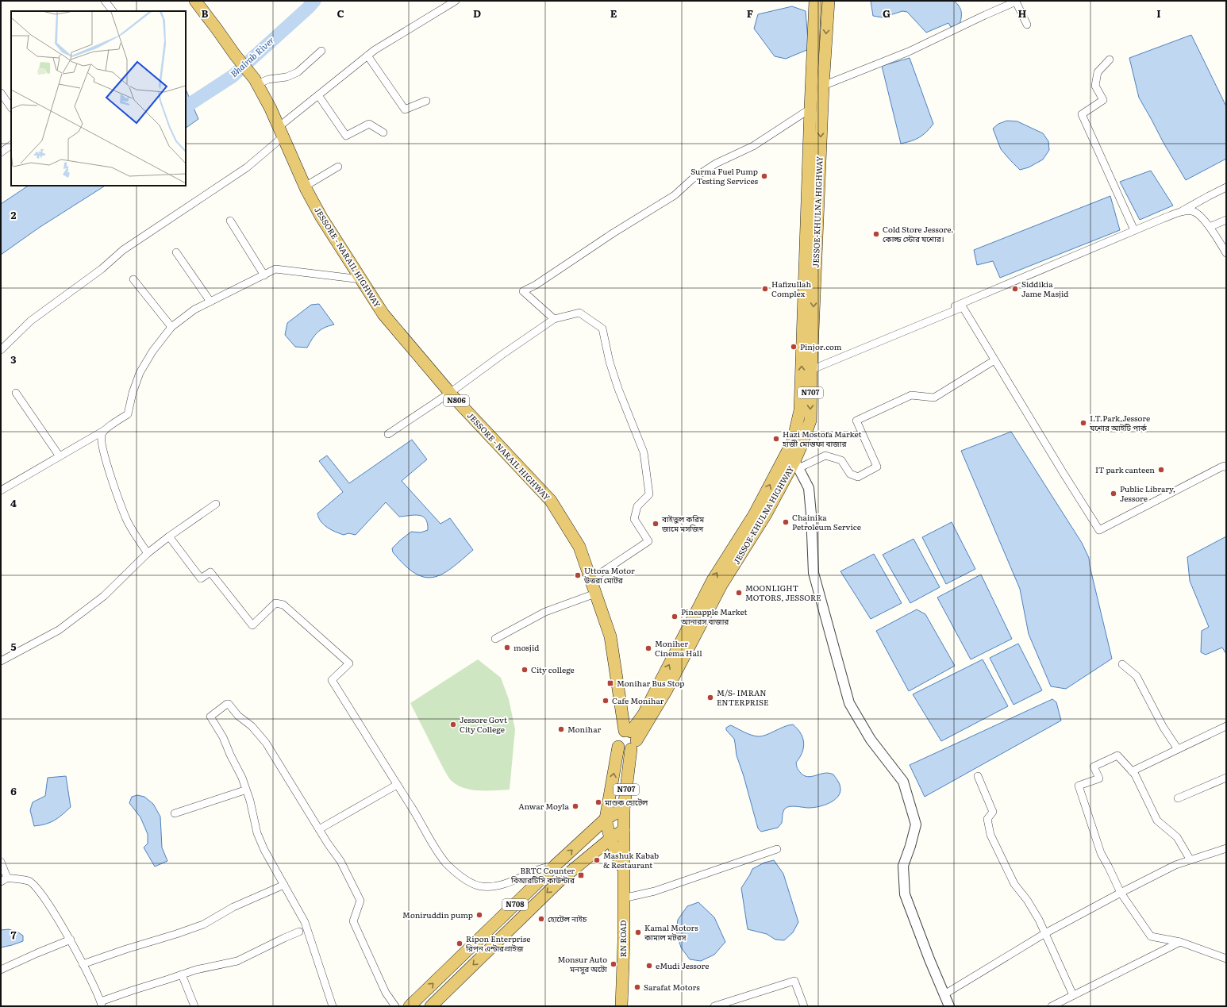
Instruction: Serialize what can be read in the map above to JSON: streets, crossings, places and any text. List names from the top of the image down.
{
  "streets": {
    "highway": [
      "JESSOE-KHULNA HIGHWAY",
      "JESSORE - NARAIL HIGHWAY",
      "N707",
      "N806",
      "N708",
      "RN ROAD"
    ]
  },
  "crossings": [
    ["JESSOE-KHULNA HIGHWAY", "JESSORE - NARAIL HIGHWAY"],
    ["JESSOE-KHULNA HIGHWAY", "N707"],
    ["JESSOE-KHULNA HIGHWAY", "N708"],
    ["JESSOE-KHULNA HIGHWAY", "RN ROAD"],
    ["JESSORE - NARAIL HIGHWAY", "N707"],
    ["JESSORE - NARAIL HIGHWAY", "N806"],
    ["N707", "N708"],
    ["N707", "RN ROAD"],
    ["N708", "RN ROAD"]
  ],
  "water": ["Bhairab River"],
  "places": {
    "other": [
      "Surma Fuel Pump Testing Services",
      "Cold Store Jessore. কোল্ড স্টোর যশোর।",
      "Hafizullah Complex",
      "Siddikia Jame Masjid",
      "Pinjor.com",
      "I.T.Park,Jessore যশোর আইটি পার্ক",
      "Hazi Mostofa Market হাজী মোস্তফা বাজার",
      "IT park canteen",
      "Public Library, Jessore",
      "Chainika Petroleum Service",
      "বাইতুল করিম জামে মসজিদ",
      "Uttora Motor উত্তরা মোটর",
      "MOONLIGHT MOTORS, JESSORE",
      "Pineapple Market আনারস বাজার",
      "mosjid",
      "Moniher Cinema Hall",
      "City college",
      "M/S- IMRAN ENTERPRISE",
      "Cafe Monihar",
      "Jessore Govt City College",
      "Monihar",
      "মাশুক হোটেল",
      "Anwar Moyla",
      "Mashuk Kabab & Restaurant",
      "Moniruddin pump",
      "হোটেল নাইচ",
      "Kamal Motors কামাল মটরস",
      "Ripon Enterprise রিপন এন্টারপ্রাইজ",
      "Monsur Auto মনসুর অটো",
      "eMudi Jessore",
      "Sarafat Motors"
    ],
    "transit": ["Monihar Bus Stop", "BRTC Counter বিআরটিসি কাউন্টার"]
  },
  "grid": {
    "columns": [
      "B",
      "C",
      "D",
      "E",
      "F",
      "G",
      "H",
      "I"
    ],
    "rows": [
      "2",
      "3",
      "4",
      "5",
      "6",
      "7"
    ]
  }
}
